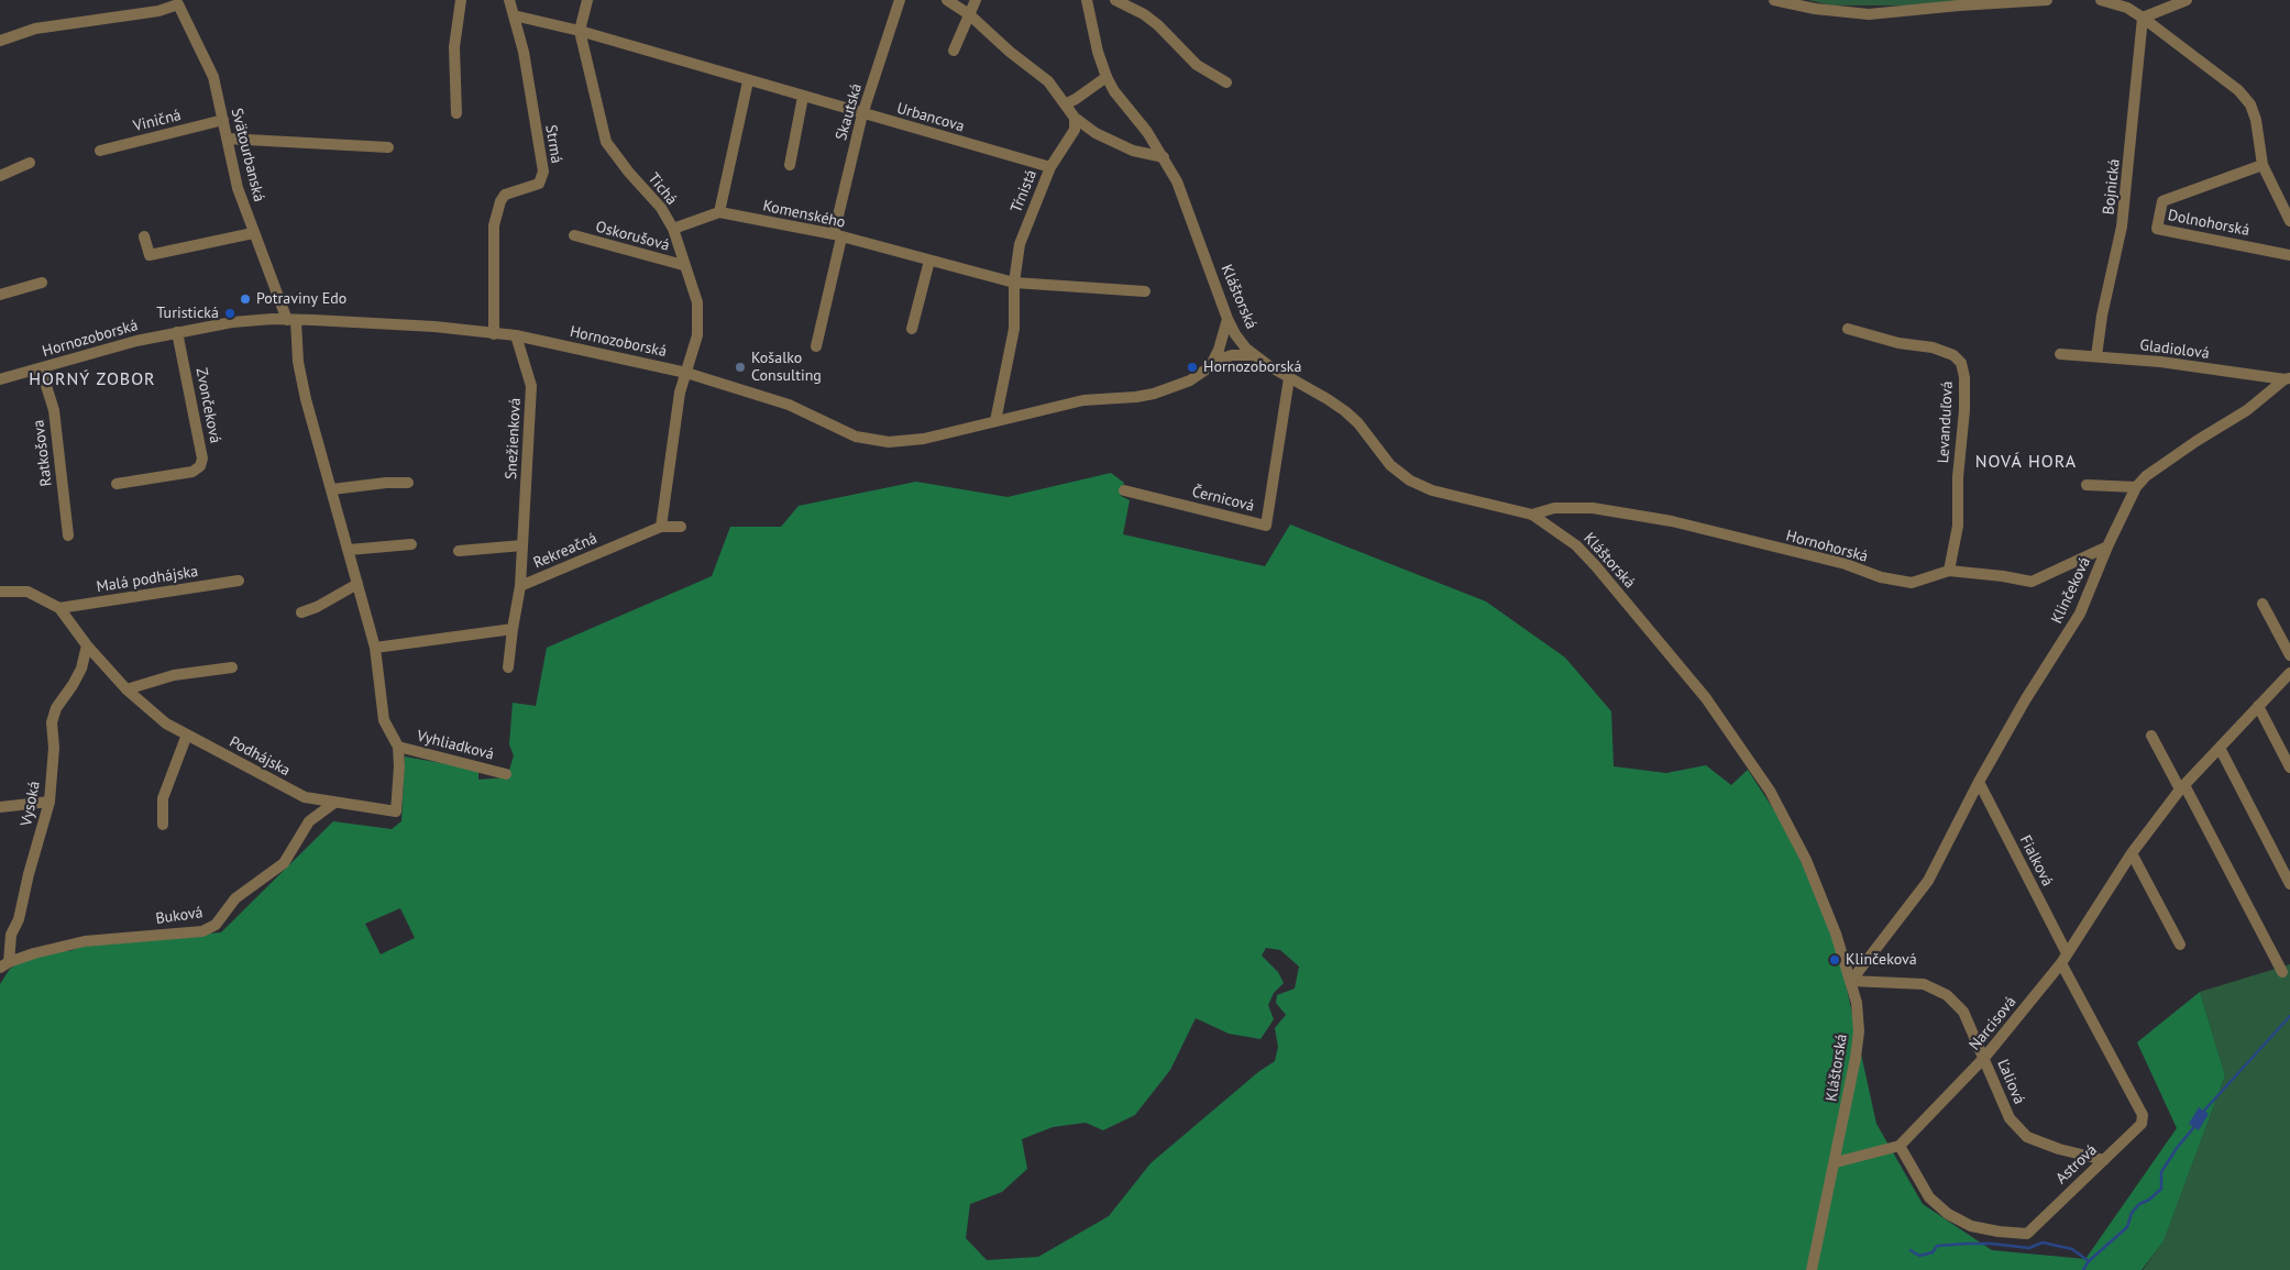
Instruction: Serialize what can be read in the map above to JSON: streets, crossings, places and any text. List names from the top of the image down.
{
  "streets": {
    "street": [
      "Skautská",
      "Urbancova",
      "Viničná",
      "Strmá",
      "Svätourbanská",
      "Bojnická",
      "Tichá",
      "Tŕnistá",
      "Komenského",
      "Dolnohorská",
      "Oskorušová",
      "Kláštorská",
      "Hornozoborská",
      "Gladiolová",
      "Zvončeková",
      "Levanduľová",
      "Snežienková",
      "Ratkošova",
      "Černicová",
      "Hornohorská",
      "Rekreačná",
      "Malá podhájska",
      "Klinčeková",
      "Vyhliadková",
      "Podhájska",
      "Vysoká",
      "Fialková",
      "Buková",
      "Narcisová",
      "Ľaliová",
      "Astrová"
    ]
  },
  "crossings": [
    ["Skautská", "Urbancova"],
    ["Skautská", "Komenského"],
    ["Urbancova", "Strmá"],
    ["Urbancova", "Tichá"],
    ["Urbancova", "Tŕnistá"],
    ["Viničná", "Svätourbanská"],
    ["Strmá", "Hornozoborská"],
    ["Svätourbanská", "Hornozoborská"],
    ["Bojnická", "Gladiolová"],
    ["Tichá", "Oskorušová"],
    ["Tichá", "Hornozoborská"],
    ["Tŕnistá", "Komenského"],
    ["Tŕnistá", "Hornozoborská"],
    ["Kláštorská", "Hornozoborská"],
    ["Kláštorská", "Černicová"],
    ["Kláštorská", "Hornohorská"],
    ["Kláštorská", "Klinčeková"],
    ["Kláštorská", "Ľaliová"],
    ["Hornozoborská", "Zvončeková"],
    ["Hornozoborská", "Snežienková"],
    ["Hornozoborská", "Ratkošova"],
    ["Gladiolová", "Klinčeková"],
    ["Levanduľová", "Hornohorská"],
    ["Snežienková", "Rekreačná"],
    ["Hornohorská", "Klinčeková"],
    ["Malá podhájska", "Podhájska"],
    ["Klinčeková", "Fialková"],
    ["Klinčeková", "Ľaliová"],
    ["Vyhliadková", "Podhájska"],
    ["Podhájska", "Vysoká"],
    ["Podhájska", "Buková"],
    ["Vysoká", "Buková"],
    ["Fialková", "Narcisová"],
    ["Fialková", "Astrová"],
    ["Narcisová", "Ľaliová"],
    ["Narcisová", "Astrová"],
    ["Ľaliová", "Astrová"]
  ],
  "districts": ["HORNÝ ZOBOR", "NOVÁ HORA"],
  "places": [
    "Potraviny Edo",
    "Turistická",
    "Košalko Consulting",
    "Hornozoborská",
    "Klinčeková"
  ]
}
